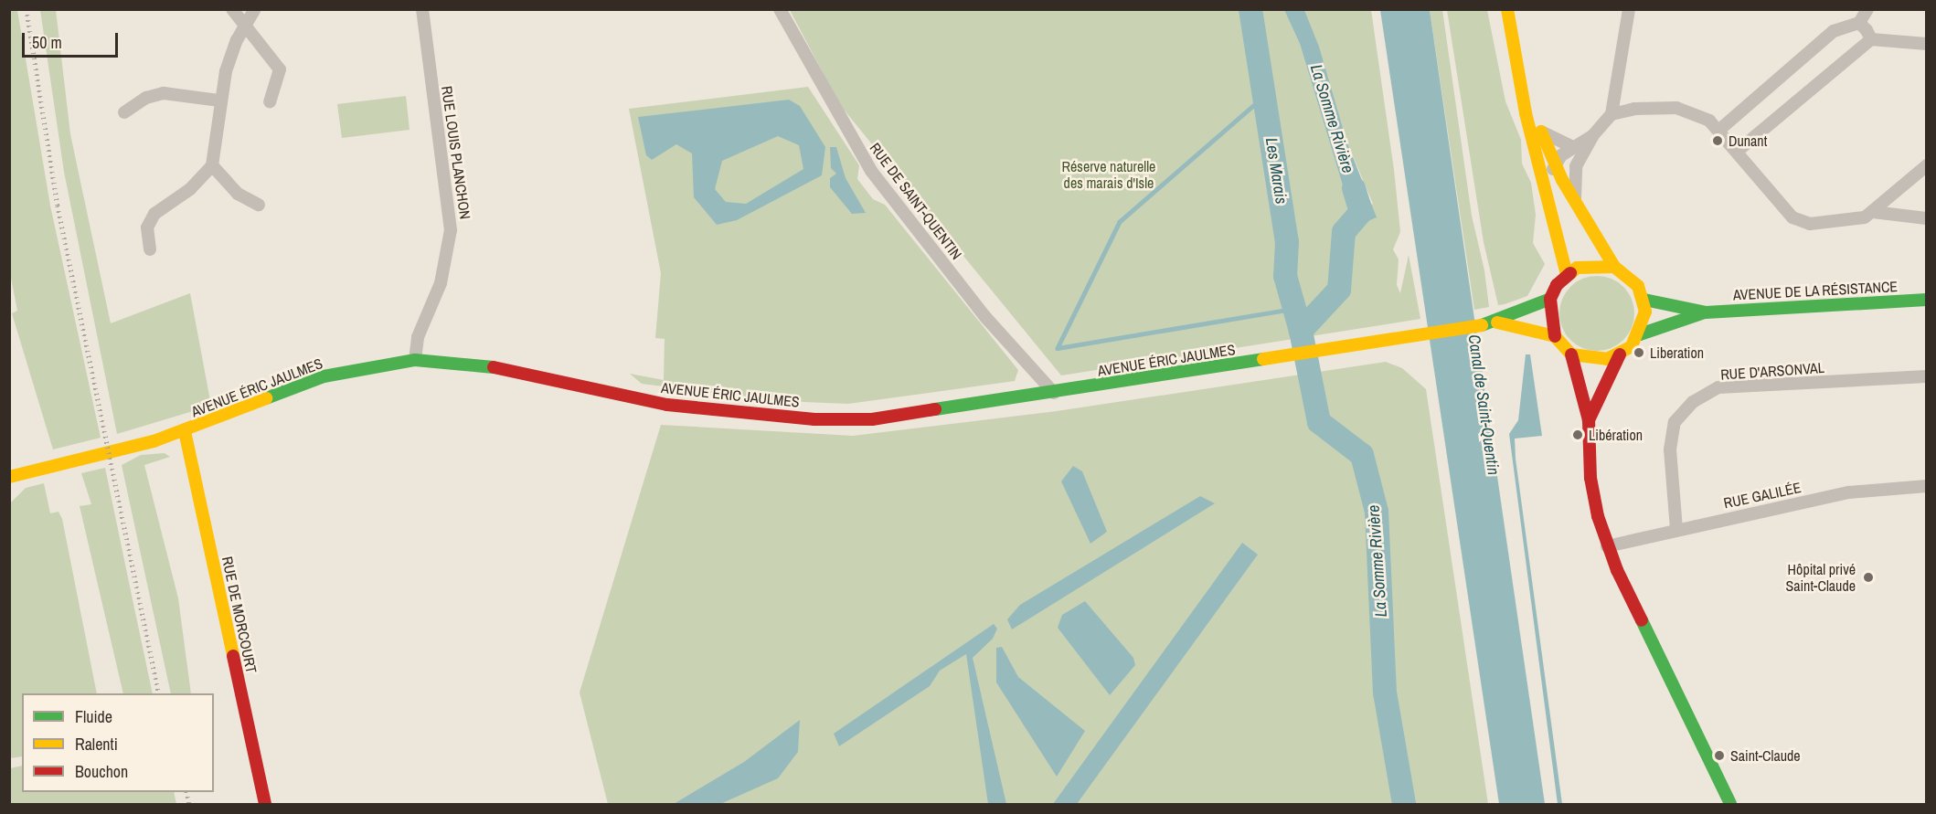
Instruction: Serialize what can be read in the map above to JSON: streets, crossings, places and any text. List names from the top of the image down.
{
  "streets": {
    "main road": ["AVENUE DE LA RÉSISTANCE", "AVENUE ÉRIC JAULMES", "RUE DE MORCOURT"],
    "street": [
      "RUE LOUIS PLANCHON",
      "RUE DE SAINT-QUENTIN",
      "RUE D'ARSONVAL",
      "RUE GALILÉE"
    ]
  },
  "crossings": [
    ["RUE LOUIS PLANCHON", "AVENUE ÉRIC JAULMES"],
    ["RUE DE SAINT-QUENTIN", "AVENUE ÉRIC JAULMES"],
    ["AVENUE ÉRIC JAULMES", "RUE DE MORCOURT"],
    ["RUE D'ARSONVAL", "RUE GALILÉE"]
  ],
  "water": ["La Somme Rivière", "Les Marais", "Canal de Saint-Quentin"],
  "parks": ["Réserve naturelle des marais d'Isle"],
  "places": [
    "Dunant",
    "Liberation",
    "Libération",
    "Hôpital privé Saint-Claude",
    "Saint-Claude"
  ],
  "legend": ["Fluide", "Ralenti", "Bouchon"],
  "scale_bar": "50 m"
}
